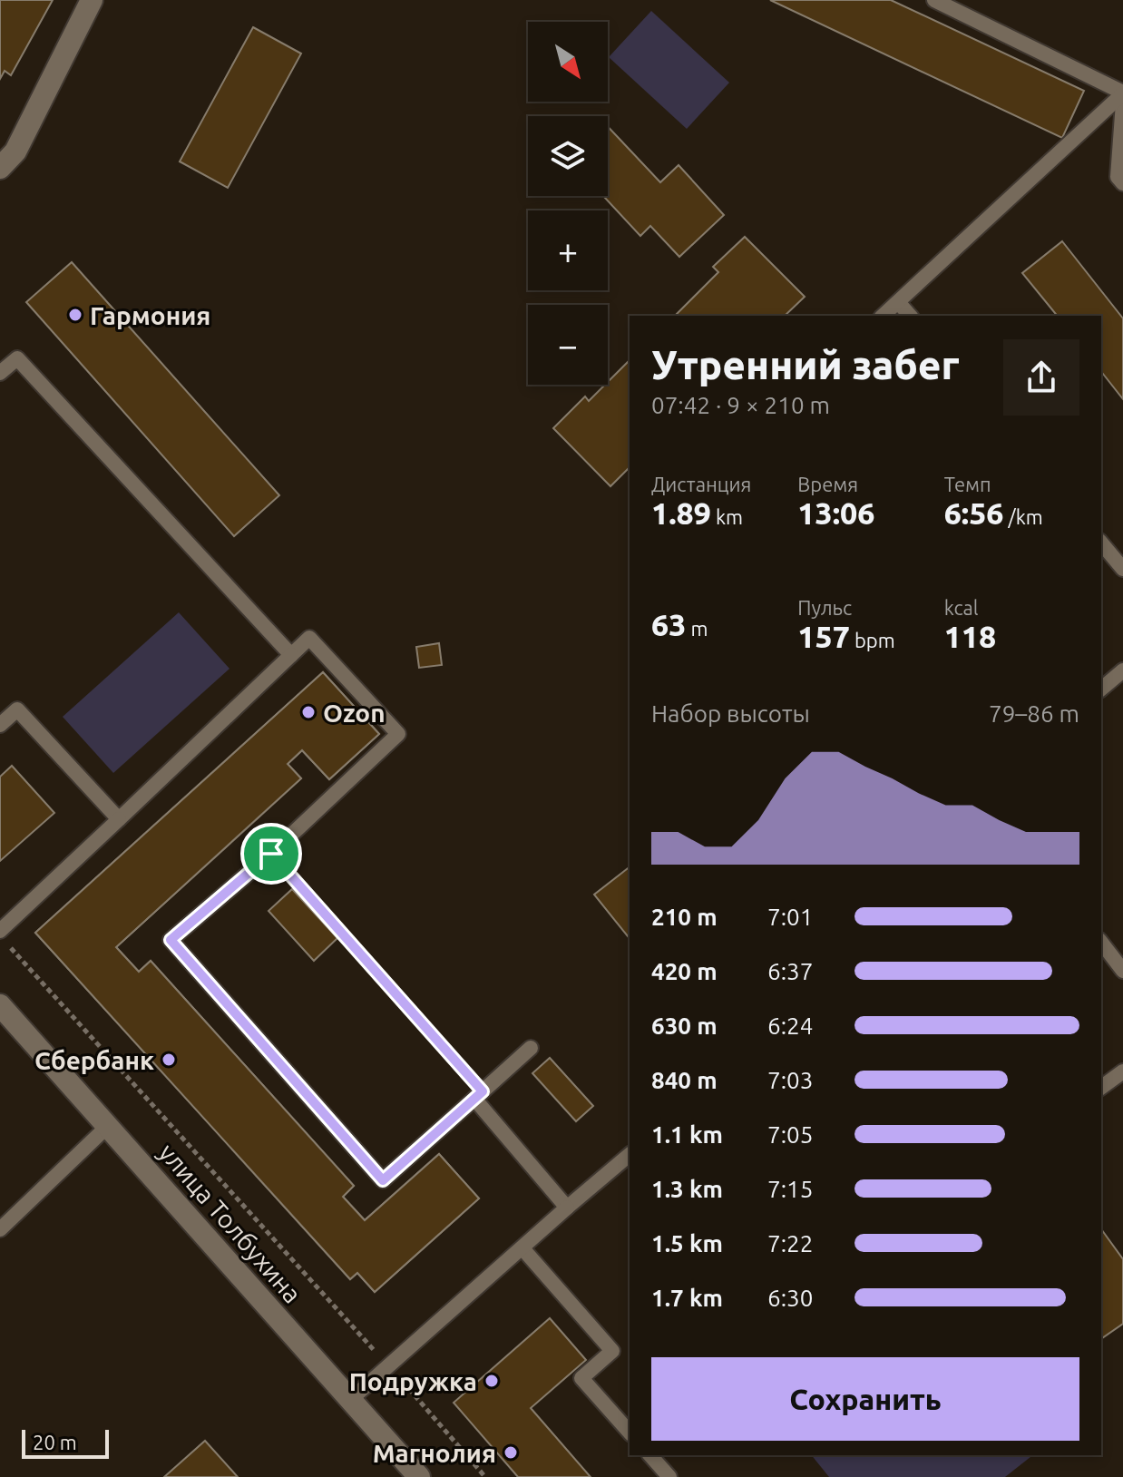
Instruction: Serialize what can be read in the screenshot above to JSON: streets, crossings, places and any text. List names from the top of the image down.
{
  "streets": {
    "main road": ["улица Толбухина"]
  },
  "places": [
    "Гармония",
    "Ozon",
    "Сбербанк",
    "Подружка",
    "Магнолия"
  ],
  "scale_bar": "20 m",
  "north": "bottom right",
  "page": {
    "map_buttons": ["+", "−"],
    "heading": ["Утренний забег", "07:42 · 9 × 210 m"],
    "stats": [
      ["Дистанция", "1.89 km"],
      ["Время", "13:06"],
      ["Темп", "6:56 /km"],
      ["63 m"],
      ["Пульс", "157 bpm"],
      ["kcal", "118"]
    ],
    "chart": ["Набор высоты", "79–86 m"],
    "list": [
      {
        "name": "210 m",
        "note": "7:01"
      },
      {
        "name": "420 m",
        "note": "6:37"
      },
      {
        "name": "630 m",
        "note": "6:24"
      },
      {
        "name": "840 m",
        "note": "7:03"
      },
      {
        "name": "1.1 km",
        "note": "7:05"
      },
      {
        "name": "1.3 km",
        "note": "7:15"
      },
      {
        "name": "1.5 km",
        "note": "7:22"
      },
      {
        "name": "1.7 km",
        "note": "6:30"
      }
    ],
    "buttons": "Сохранить",
    "scale": "20 m"
  }
}
